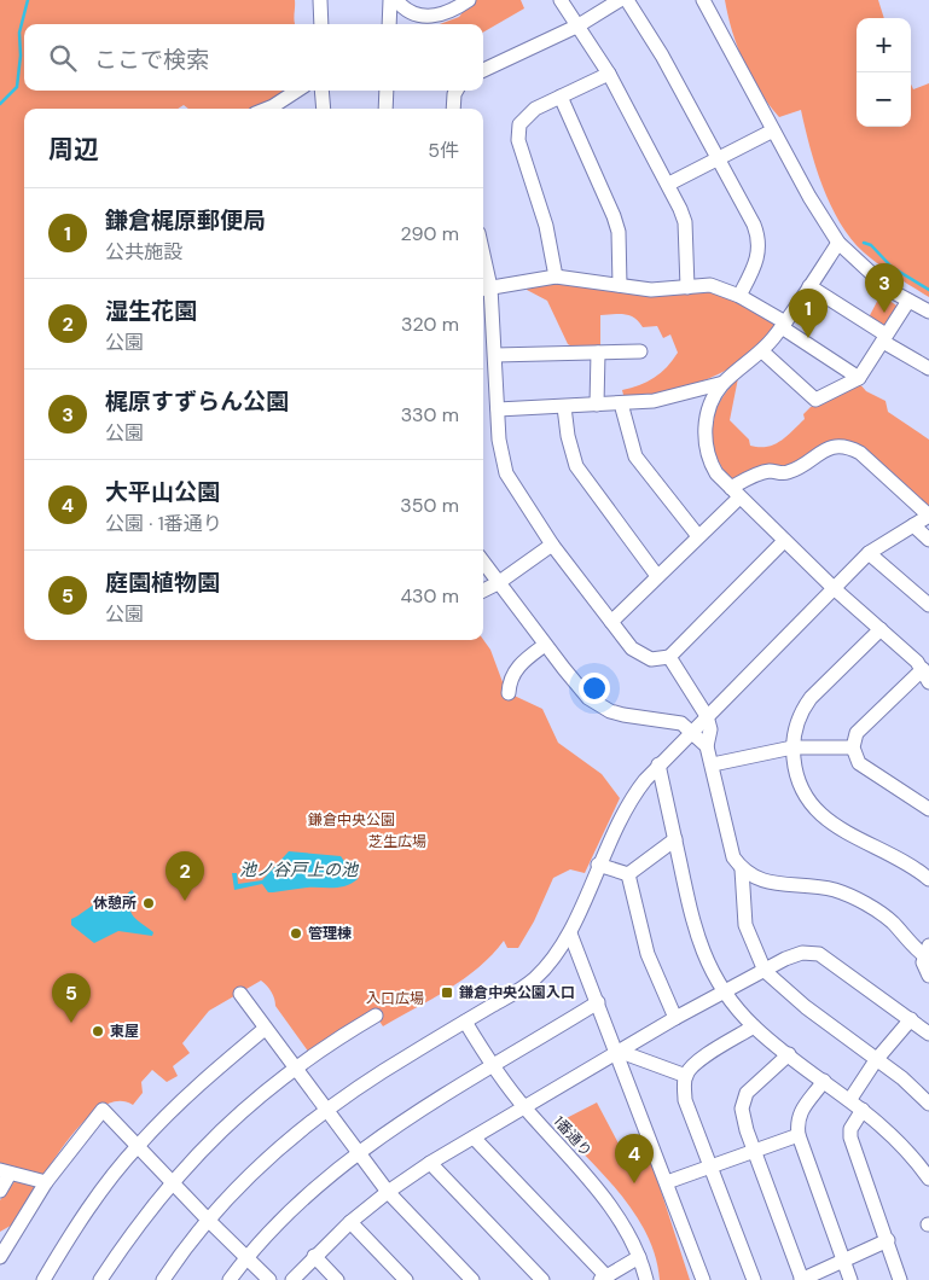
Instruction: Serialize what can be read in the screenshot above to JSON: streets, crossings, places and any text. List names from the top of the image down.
{
  "streets": {
    "street": ["1番通り"]
  },
  "water": ["池ノ谷戸上の池"],
  "parks": ["鎌倉中央公園", "芝生広場", "入口広場"],
  "places": {
    "other": ["休憩所", "管理棟", "東屋"],
    "transit": ["鎌倉中央公園入口"]
  },
  "page": {
    "map_buttons": ["+", "−"],
    "search": "ここで検索",
    "heading": ["周辺", "5件"],
    "list": [
      {
        "mark": "1",
        "name": "鎌倉梶原郵便局",
        "note": "公共施設",
        "value": "290 m"
      },
      {
        "mark": "2",
        "name": "湿生花園",
        "note": "公園",
        "value": "320 m"
      },
      {
        "mark": "3",
        "name": "梶原すずらん公園",
        "note": "公園",
        "value": "330 m"
      },
      {
        "mark": "4",
        "name": "大平山公園",
        "note": "公園 · 1番通り",
        "value": "350 m"
      },
      {
        "mark": "5",
        "name": "庭園植物園",
        "note": "公園",
        "value": "430 m"
      }
    ],
    "pins": [
      "3",
      "1",
      "2",
      "5",
      "4"
    ]
  }
}
